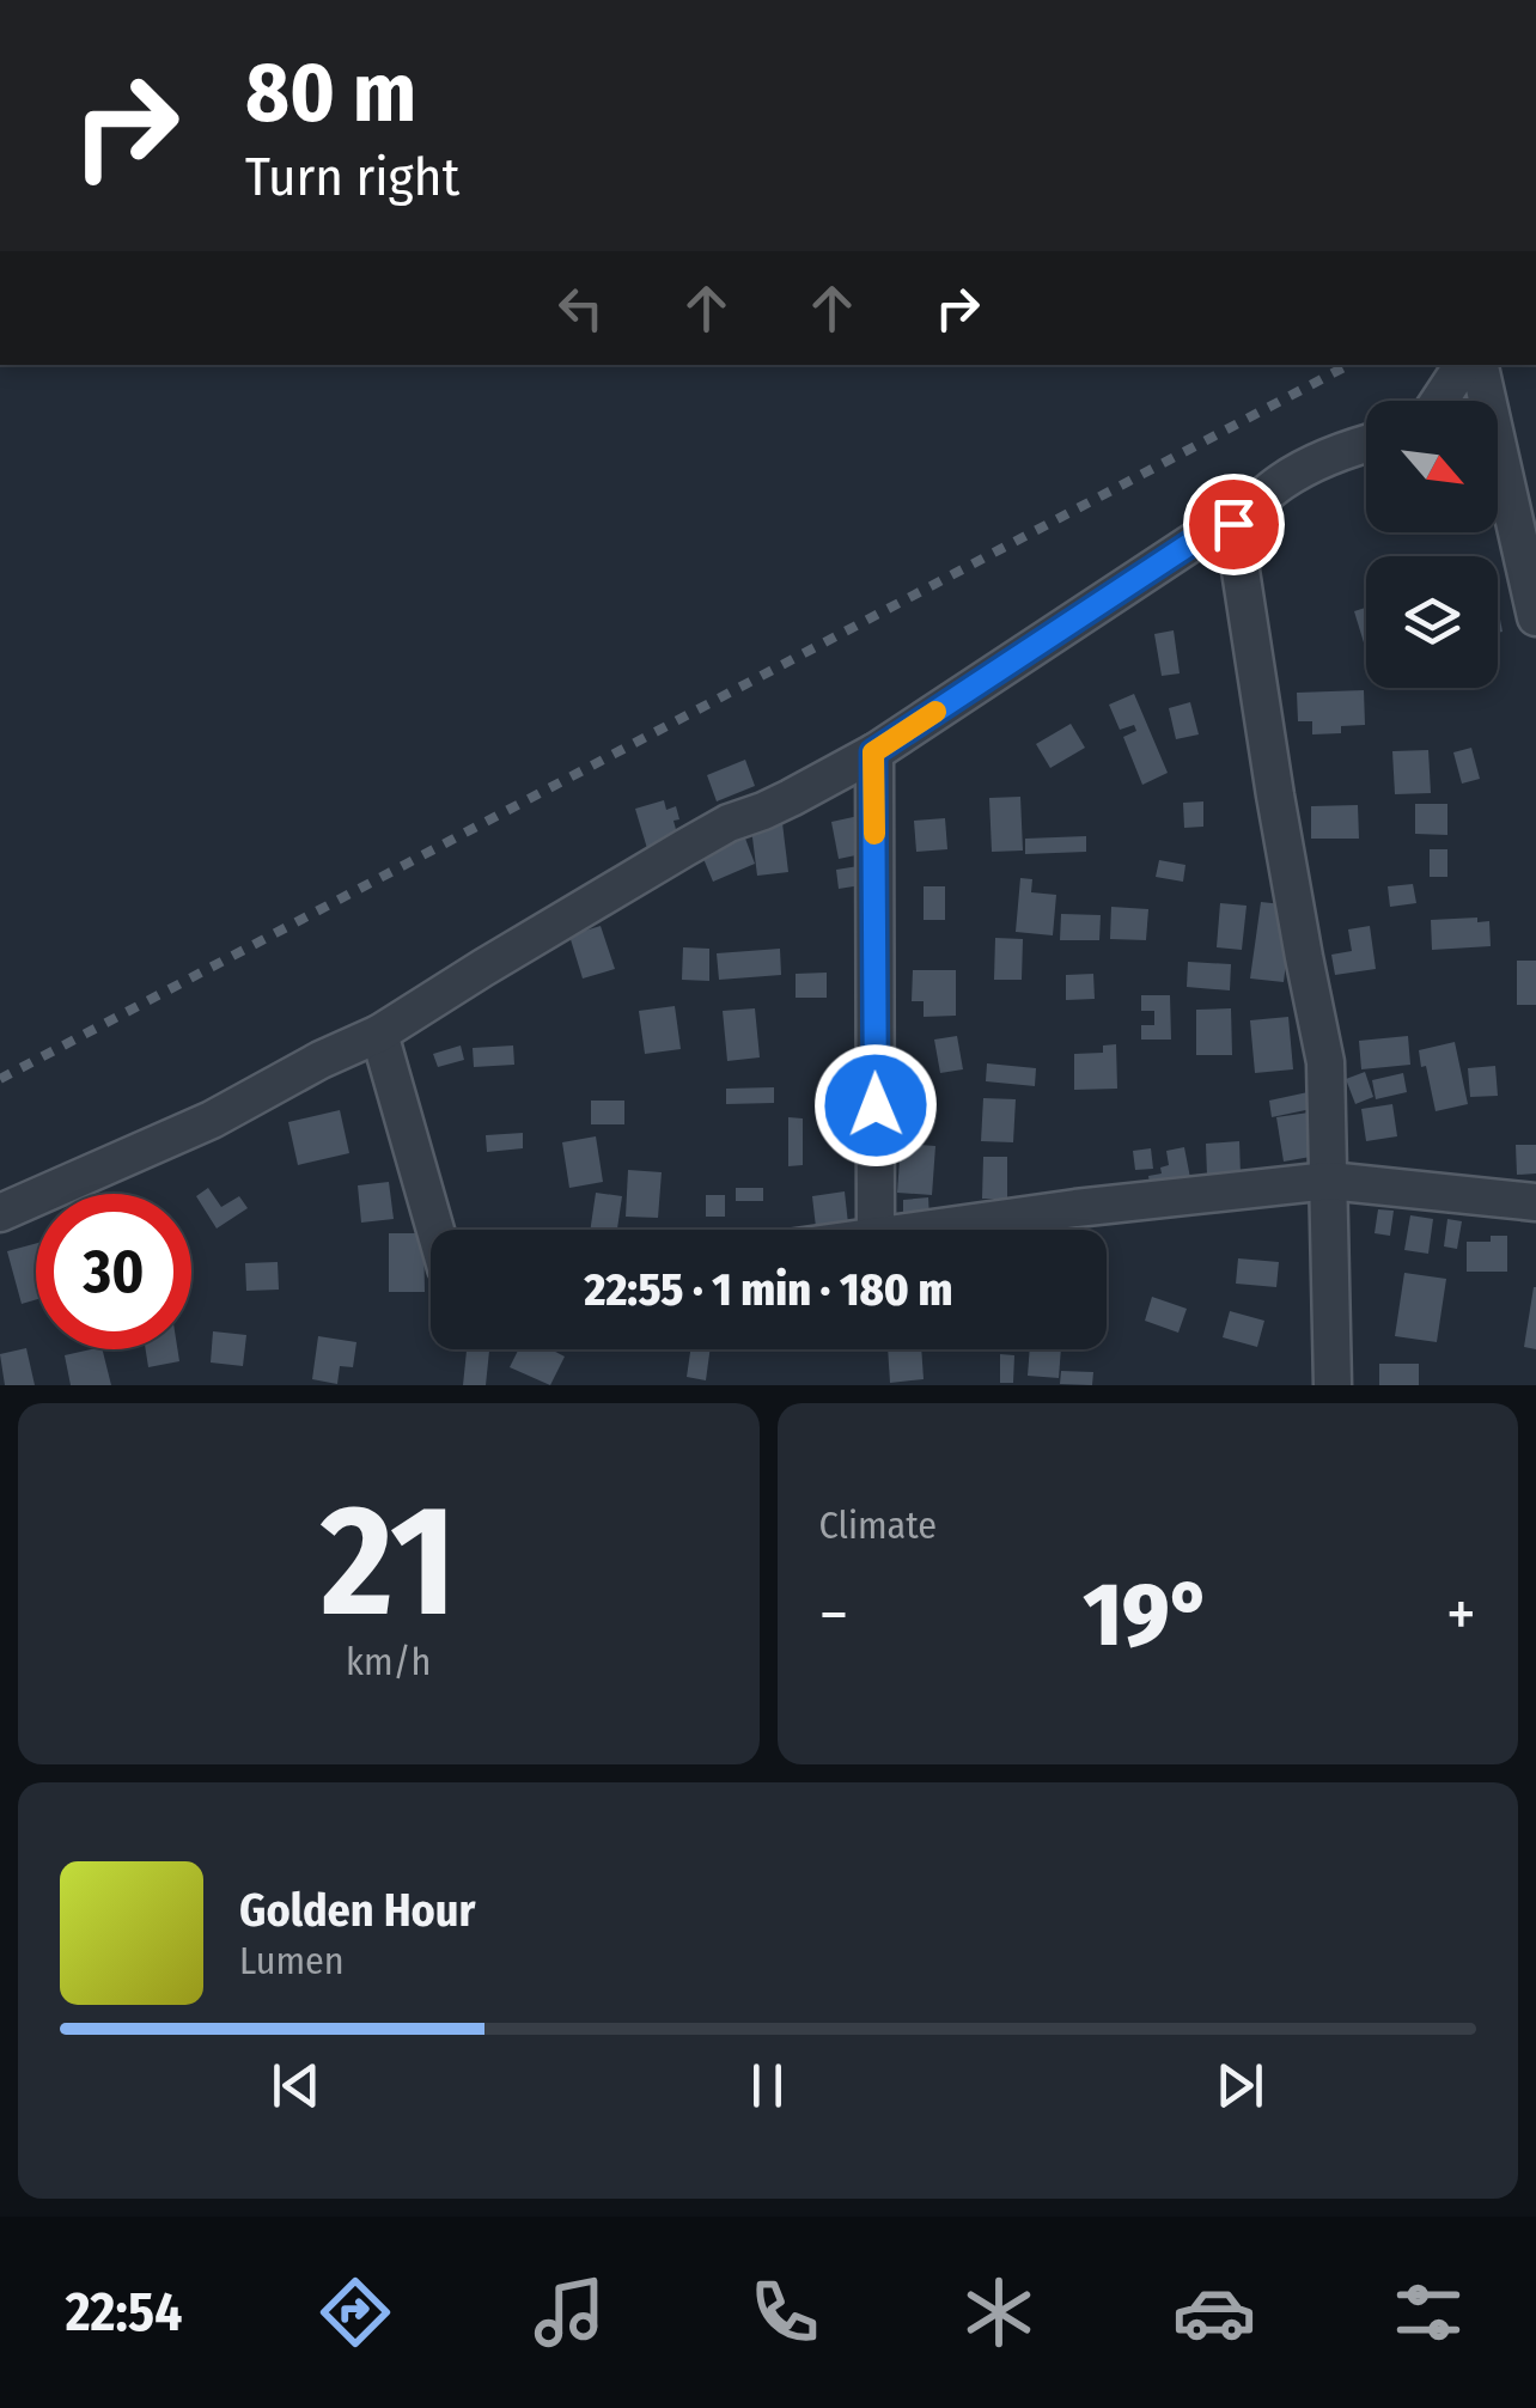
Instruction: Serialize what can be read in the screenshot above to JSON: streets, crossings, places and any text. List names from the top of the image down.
{
  "north": "bottom right",
  "page": {
    "turn": ["80 m", "Turn right"],
    "limit": "30",
    "trip": "22:55 · 1 min · 180 m",
    "tile": [
      ["21", "km/h"],
      "Climate"
    ],
    "heat": ["−", "19°", "+"],
    "song": ["Golden Hour", "Lumen"],
    "tabs": "22:54"
  }
}
